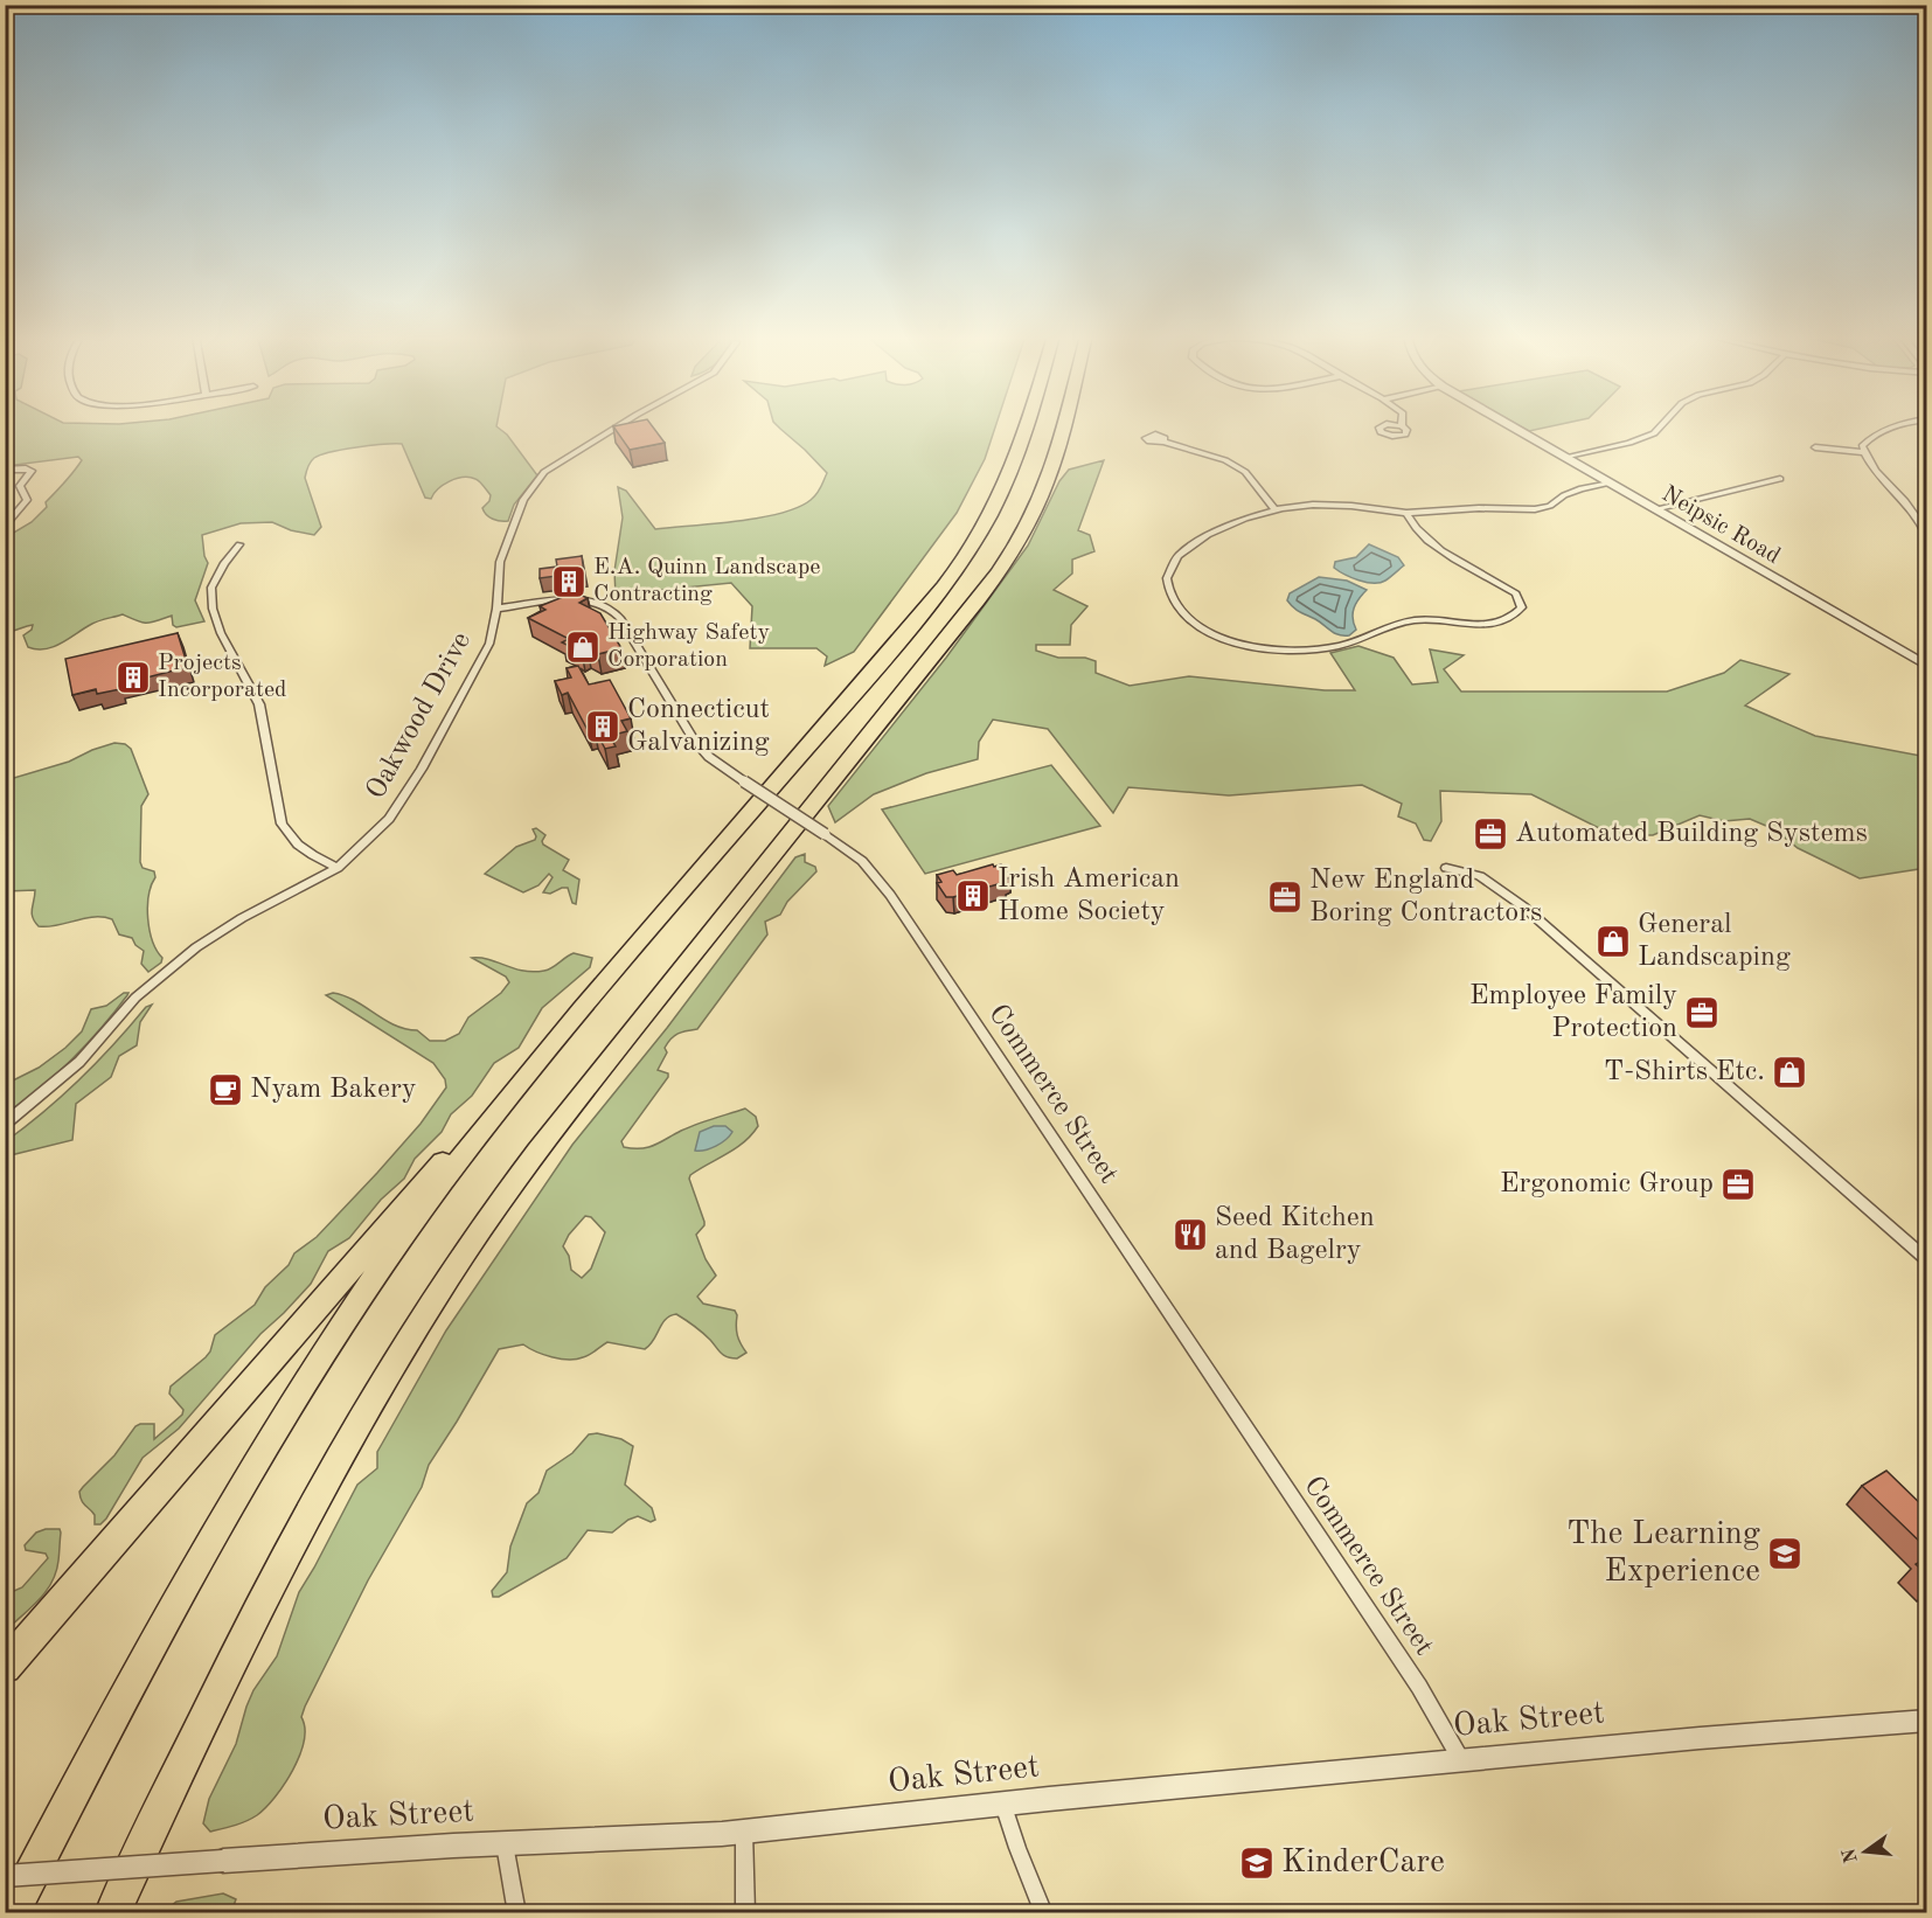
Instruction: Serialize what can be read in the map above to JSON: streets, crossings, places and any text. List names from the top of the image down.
{
  "streets": {
    "street": [
      "Neipsic Road",
      "Oakwood Drive",
      "Commerce Street",
      "Oak Street"
    ]
  },
  "crossings": [
    ["Oakwood Drive", "Commerce Street"],
    ["Commerce Street", "Oak Street"]
  ],
  "places": {
    "building": [
      "E.A. Quinn Landscape Contracting",
      "Projects Incorporated",
      "Connecticut Galvanizing",
      "Irish American Home Society"
    ],
    "shop": ["Highway Safety Corporation", "General Landscaping", "T-Shirts Etc."],
    "office": [
      "Automated Building Systems",
      "New England Boring Contractors",
      "Employee Family Protection",
      "Ergonomic Group"
    ],
    "cafe": ["Nyam Bakery"],
    "restaurant": ["Seed Kitchen and Bagelry"],
    "school or university": ["The Learning Experience", "KinderCare"]
  },
  "north": "left"
}
